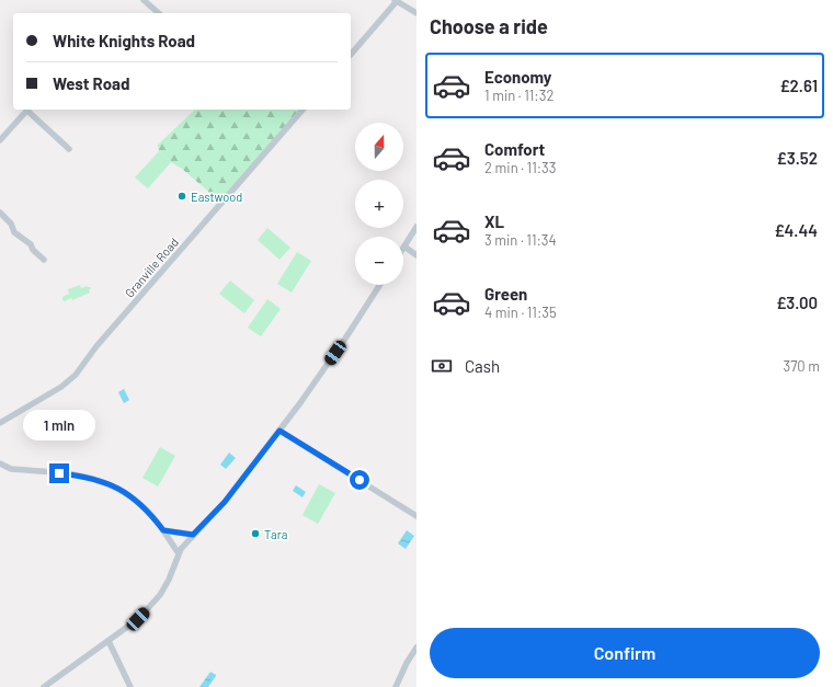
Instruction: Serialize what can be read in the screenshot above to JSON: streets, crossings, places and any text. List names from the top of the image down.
{
  "streets": {
    "street": ["Granville Road"]
  },
  "places": ["Eastwood", "Tara"],
  "north": "top",
  "page": {
    "heading": "Choose a ride",
    "banner": ["White Knights Road", "West Road"],
    "list": [
      {
        "name": "Economy",
        "note": "1 min · 11:32",
        "value": "£2.61"
      },
      {
        "name": "Comfort",
        "note": "2 min · 11:33",
        "value": "£3.52"
      },
      {
        "name": "XL",
        "note": "3 min · 11:34",
        "value": "£4.44"
      },
      {
        "name": "Green",
        "note": "4 min · 11:35",
        "value": "£3.00"
      }
    ],
    "map_buttons": ["+", "−"],
    "pay": ["Cash", "370 m"],
    "bubble": "1 min",
    "buttons": "Confirm"
  }
}
